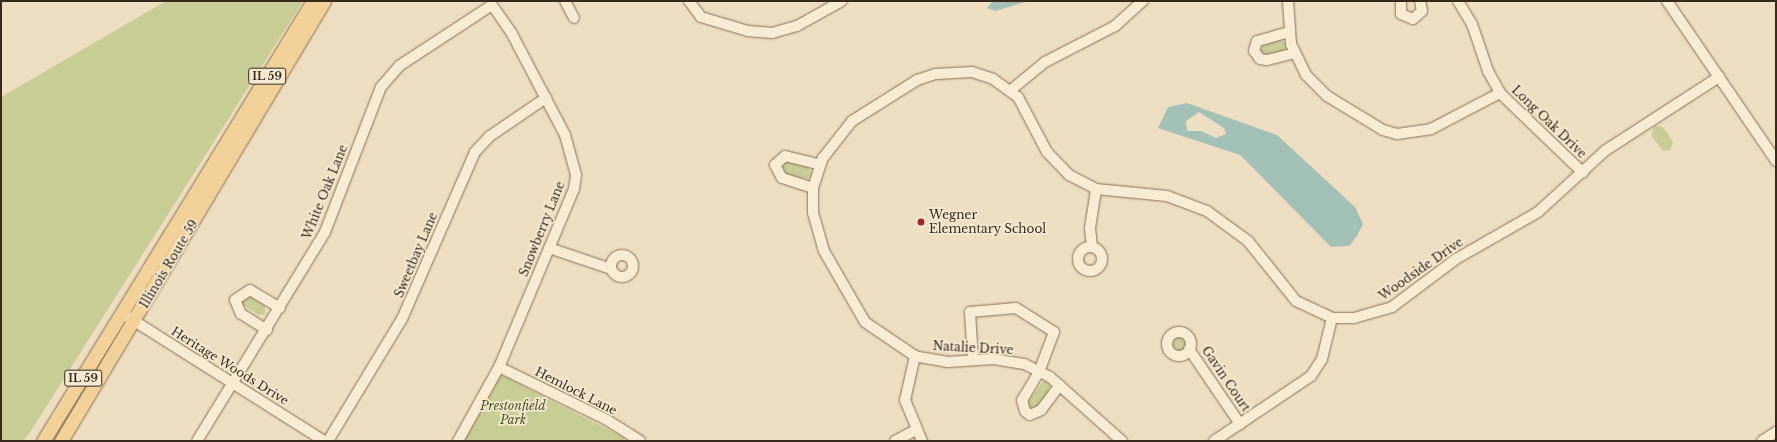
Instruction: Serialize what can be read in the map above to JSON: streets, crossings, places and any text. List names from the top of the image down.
{
  "streets": {
    "main road": ["IL 59", "Illinois Route 59"],
    "street": [
      "Long Oak Drive",
      "White Oak Lane",
      "Snowberry Lane",
      "Sweetbay Lane",
      "Woodside Drive",
      "Natalie Drive",
      "Heritage Woods Drive",
      "Gavin Court",
      "Hemlock Lane"
    ]
  },
  "crossings": [
    ["Long Oak Drive", "Woodside Drive"],
    ["White Oak Lane", "Snowberry Lane"],
    ["White Oak Lane", "Heritage Woods Drive"],
    ["Snowberry Lane", "Sweetbay Lane"],
    ["Snowberry Lane", "Hemlock Lane"],
    ["Illinois Route 59", "Heritage Woods Drive"]
  ],
  "parks": ["Prestonfield Park"],
  "places": ["Wegner Elementary School"]
}
